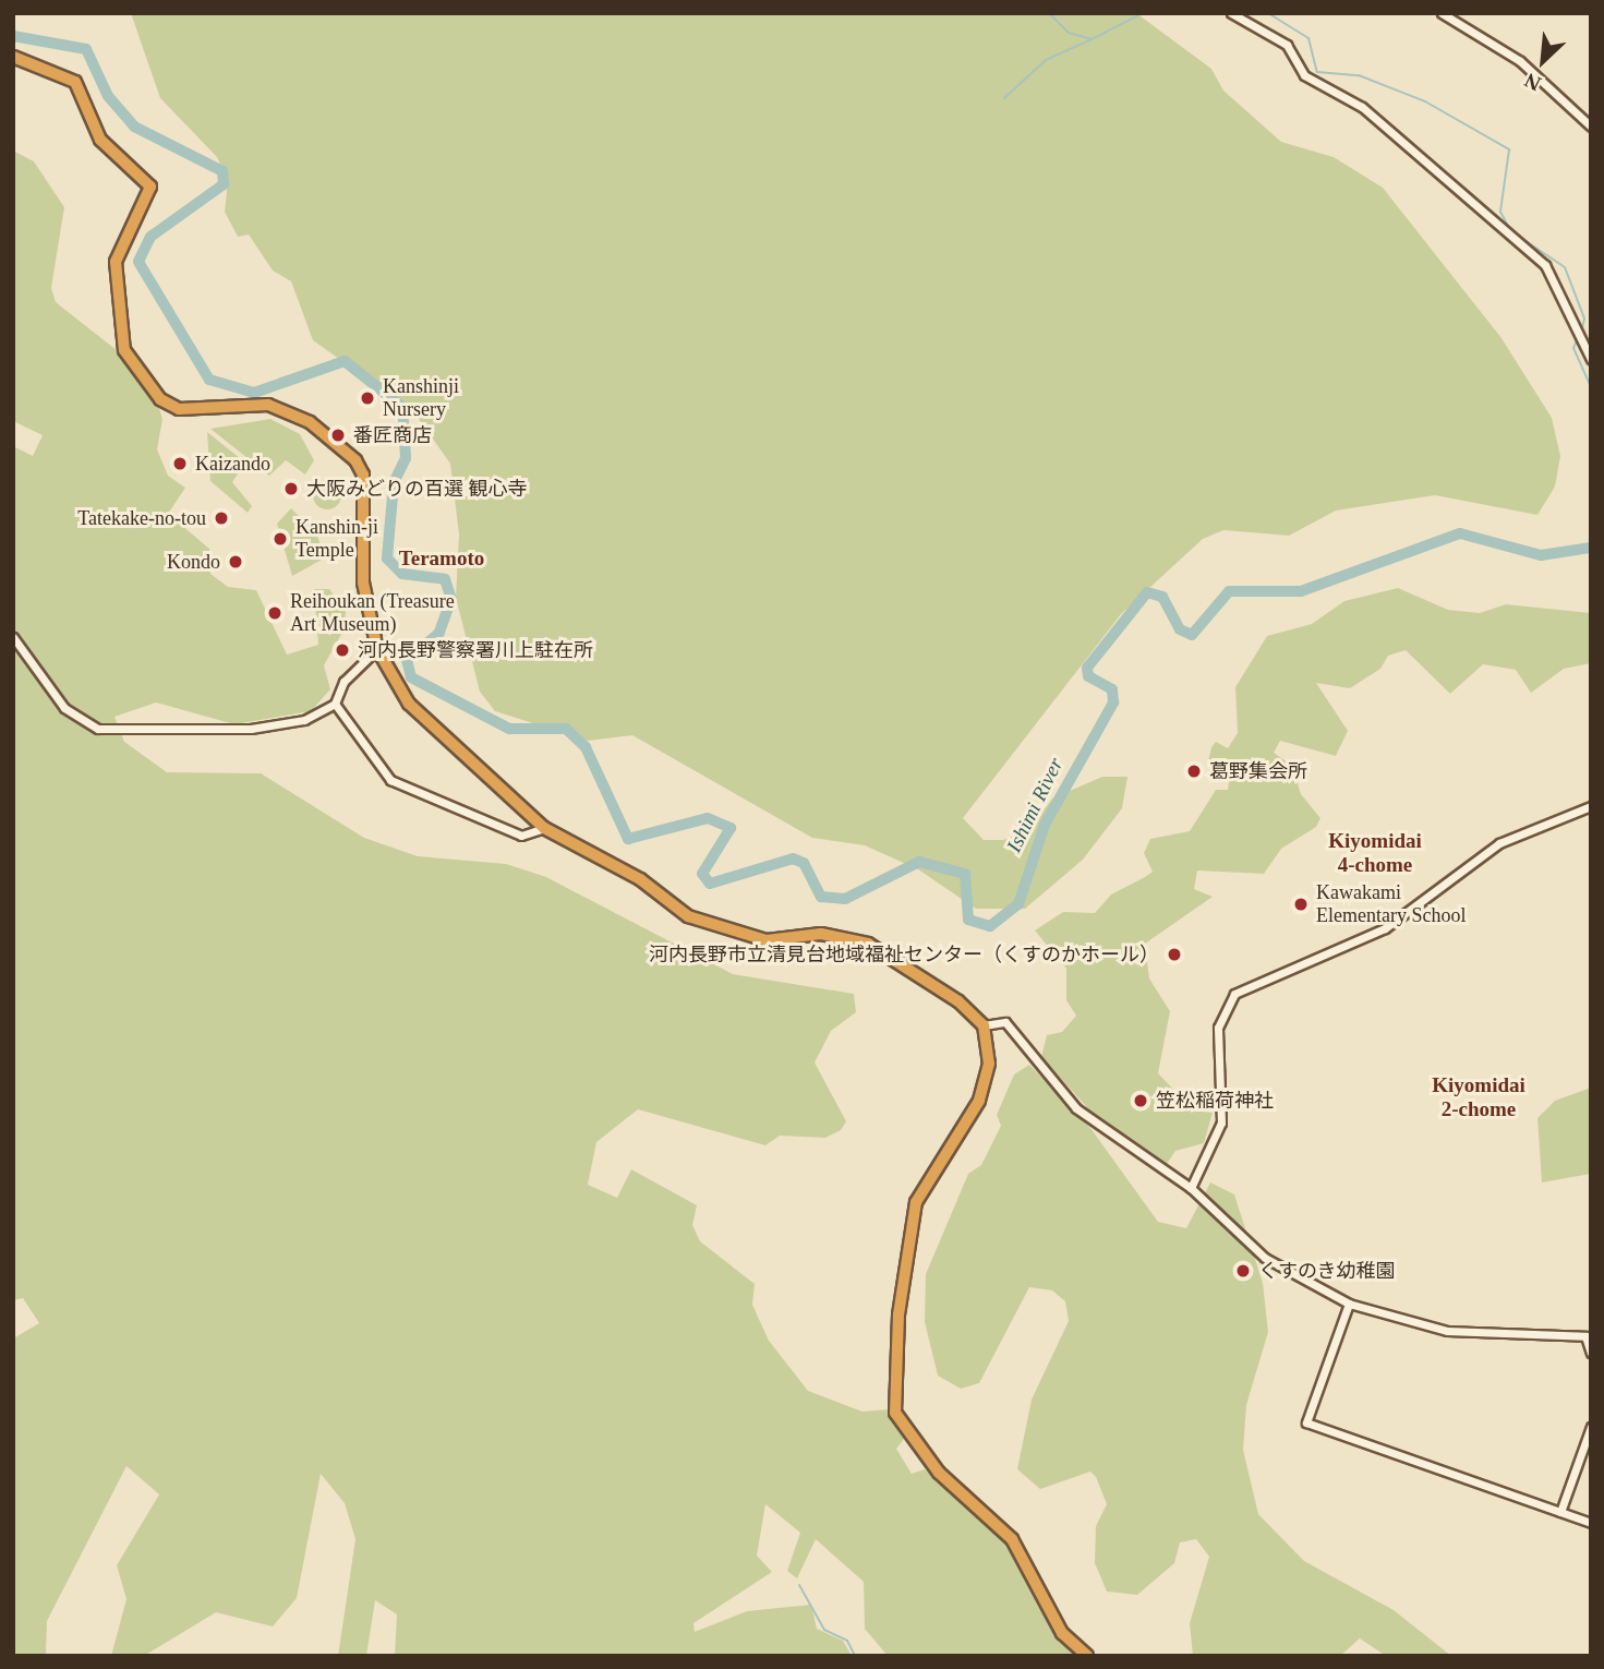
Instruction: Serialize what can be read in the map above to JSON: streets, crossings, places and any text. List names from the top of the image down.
{
  "districts": ["Teramoto", "Kiyomidai 4-chome", "Kiyomidai 2-chome"],
  "water": ["Ishimi River"],
  "places": [
    "Kanshinji Nursery",
    "番匠商店",
    "Kaizando",
    "大阪みどりの百選 観心寺",
    "Tatekake-no-tou",
    "Kanshin-ji Temple",
    "Kondo",
    "Reihoukan (Treasure Art Museum)",
    "河内長野警察署川上駐在所",
    "葛野集会所",
    "Kawakami Elementary School",
    "河内長野市立清見台地域福祉センター（くすのかホール）",
    "笠松稲荷神社",
    "くすのき幼稚園"
  ],
  "north": "bottom left"
}
